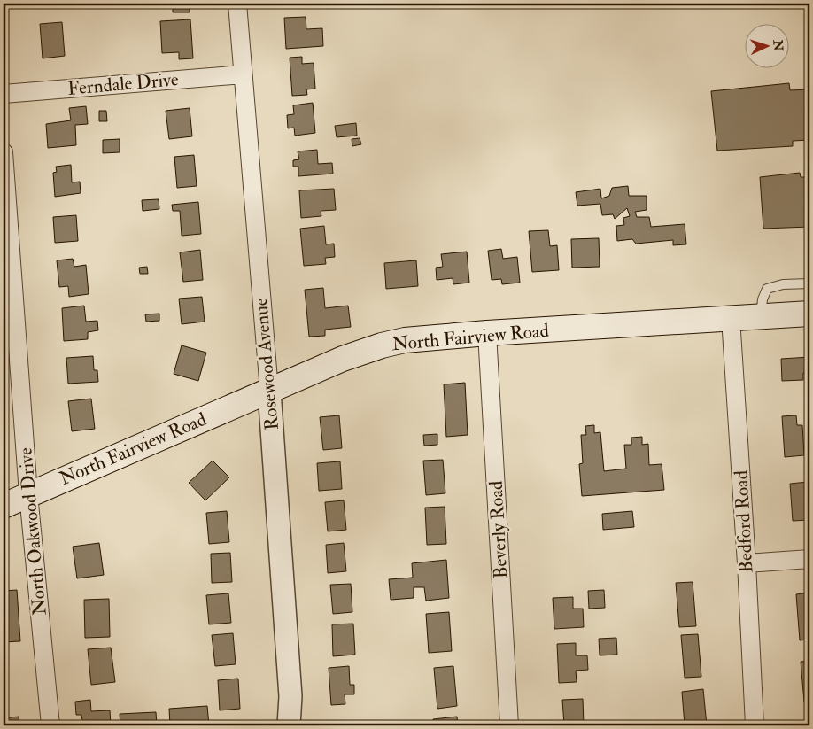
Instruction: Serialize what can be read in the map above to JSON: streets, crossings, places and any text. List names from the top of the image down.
{
  "streets": {
    "main road": ["North Fairview Road"],
    "street": [
      "Ferndale Drive",
      "Rosewood Avenue",
      "Bedford Road",
      "Beverly Road",
      "North Oakwood Drive"
    ]
  },
  "crossings": [
    ["Ferndale Drive", "Rosewood Avenue"],
    ["North Fairview Road", "Rosewood Avenue"],
    ["North Fairview Road", "Bedford Road"],
    ["North Fairview Road", "Beverly Road"],
    ["North Fairview Road", "North Oakwood Drive"]
  ],
  "north": "right"
}
